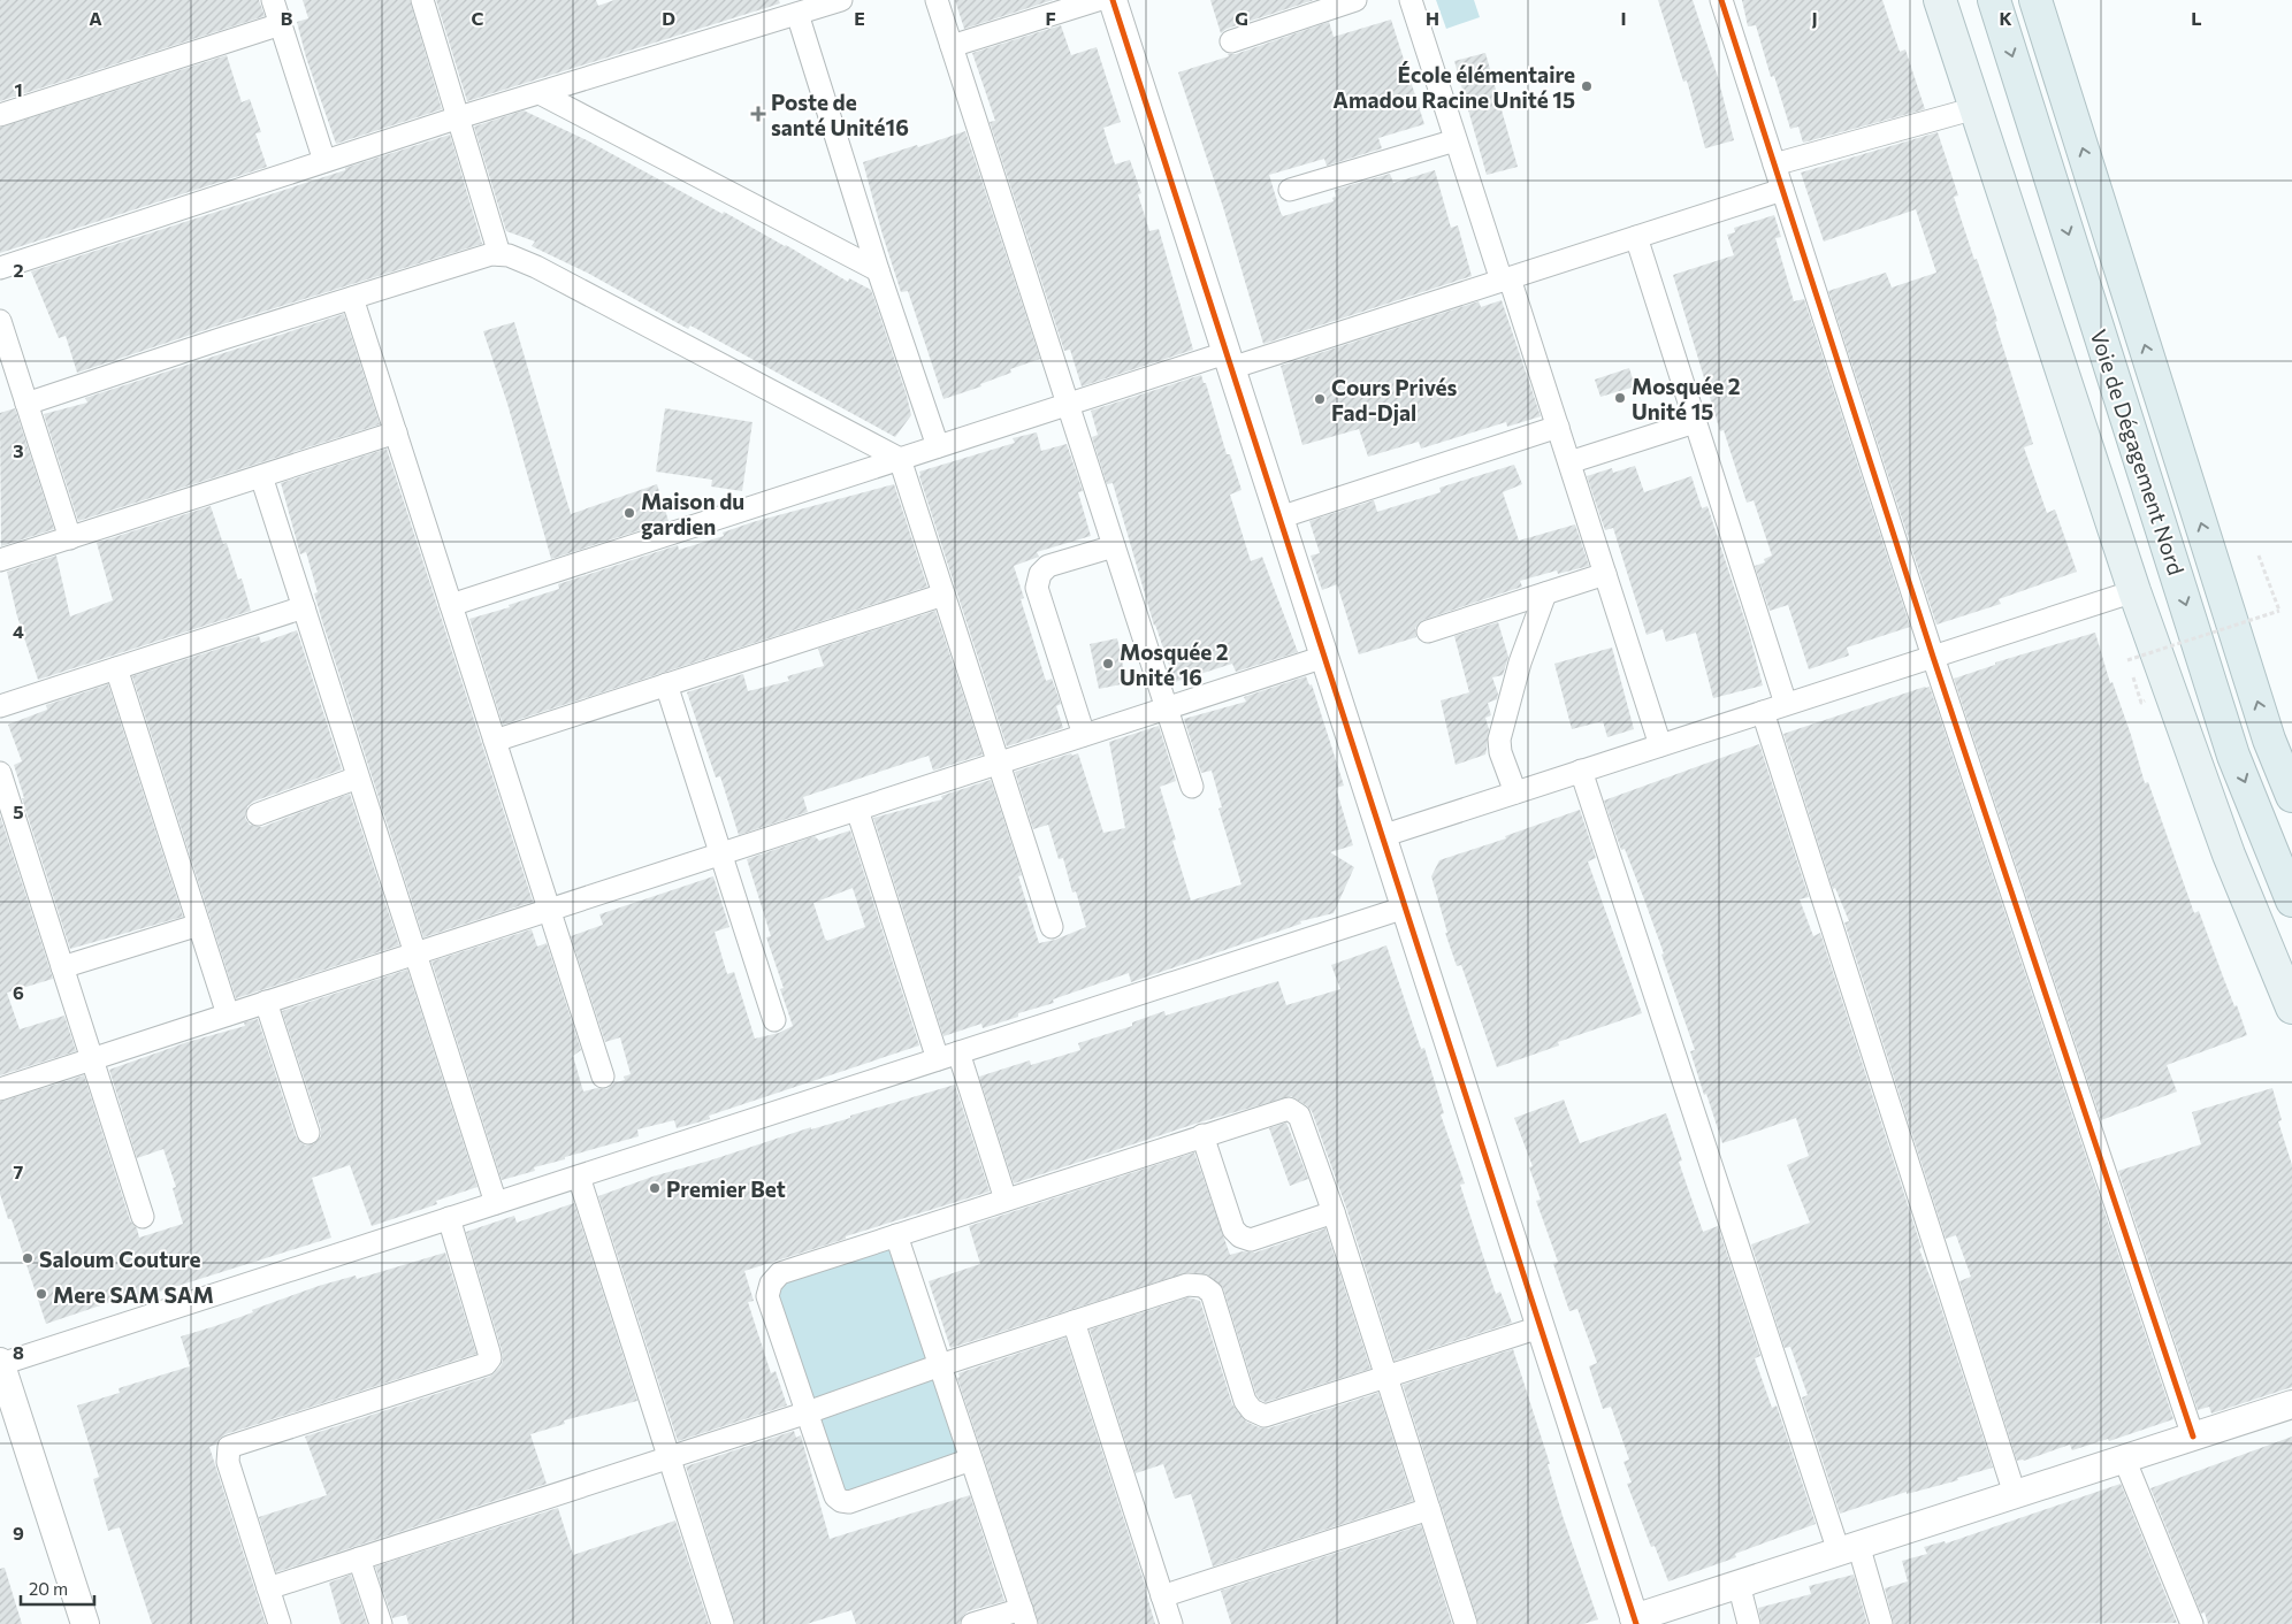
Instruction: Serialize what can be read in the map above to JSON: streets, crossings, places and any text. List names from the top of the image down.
{
  "streets": {
    "highway": ["Voie de Dégagement Nord"]
  },
  "places": {
    "other": [
      "École élémentaire Amadou Racine Unité 15",
      "Mosquée 2 Unité 15",
      "Cours Privés Fad-Djal",
      "Maison du gardien",
      "Mosquée 2 Unité 16",
      "Premier Bet",
      "Saloum Couture",
      "Mere SAM SAM"
    ],
    "health": ["Poste de santé Unité16"]
  },
  "scale_bar": "20 m",
  "grid": {
    "columns": [
      "A",
      "B",
      "C",
      "D",
      "E",
      "F",
      "G",
      "H",
      "I",
      "J",
      "K",
      "L"
    ],
    "rows": [
      "1",
      "2",
      "3",
      "4",
      "5",
      "6",
      "7",
      "8",
      "9"
    ]
  }
}
